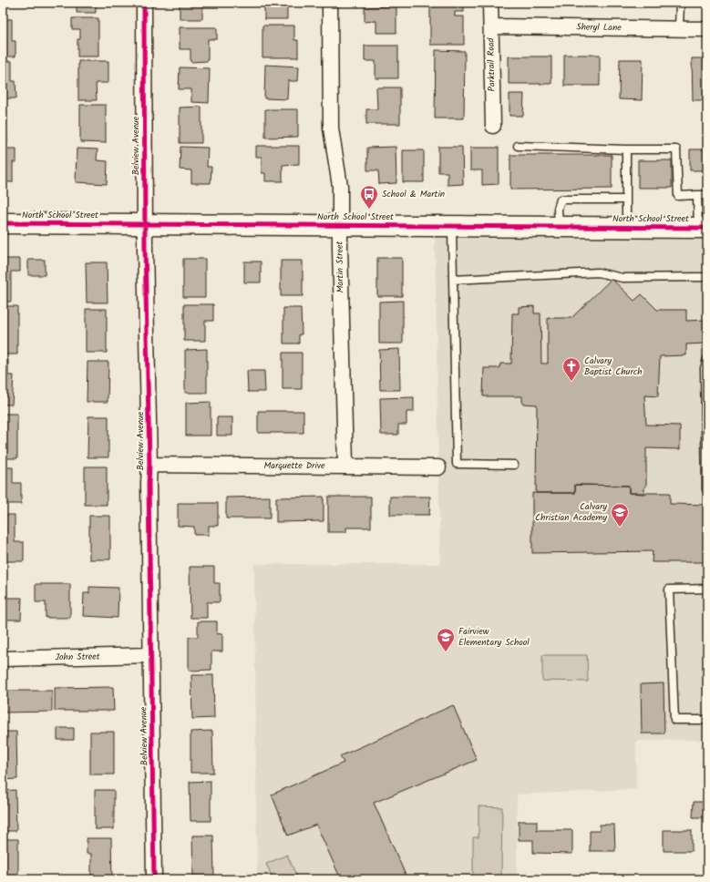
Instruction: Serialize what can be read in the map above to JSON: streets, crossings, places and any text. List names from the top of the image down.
{
  "streets": {
    "street": [
      "Sheryl Lane",
      "Parktrail Road",
      "Belview Avenue",
      "North School Street",
      "Martin Street",
      "Marquette Drive",
      "John Street"
    ]
  },
  "crossings": [
    ["Sheryl Lane", "Parktrail Road"],
    ["Belview Avenue", "North School Street"],
    ["Belview Avenue", "Marquette Drive"],
    ["Belview Avenue", "John Street"],
    ["North School Street", "Martin Street"],
    ["Martin Street", "Marquette Drive"]
  ],
  "places": {
    "bus stop": ["School & Martin"],
    "church": ["Calvary Baptist Church"],
    "school or university": ["Calvary Christian Academy", "Fairview Elementary School"]
  }
}
